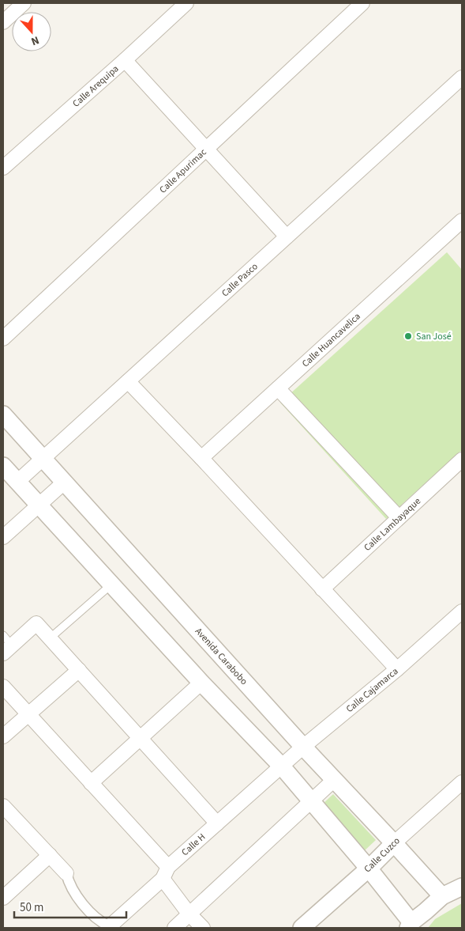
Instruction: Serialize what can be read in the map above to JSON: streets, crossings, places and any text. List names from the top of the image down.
{
  "streets": {
    "street": [
      "Calle Arequipa",
      "Calle Apurimac",
      "Calle Pasco",
      "Calle Huancavelica",
      "Calle Lambayaque",
      "Avenida Carabobo",
      "Calle Cajamarca",
      "Calle H",
      "Calle Cuzco"
    ]
  },
  "crossings": [
    ["Calle Pasco", "Avenida Carabobo"],
    ["Avenida Carabobo", "Calle Cajamarca"],
    ["Avenida Carabobo", "Calle Cuzco"],
    ["Calle Cajamarca", "Calle H"]
  ],
  "places": ["San José"],
  "scale_bar": "50 m",
  "north": "bottom"
}
